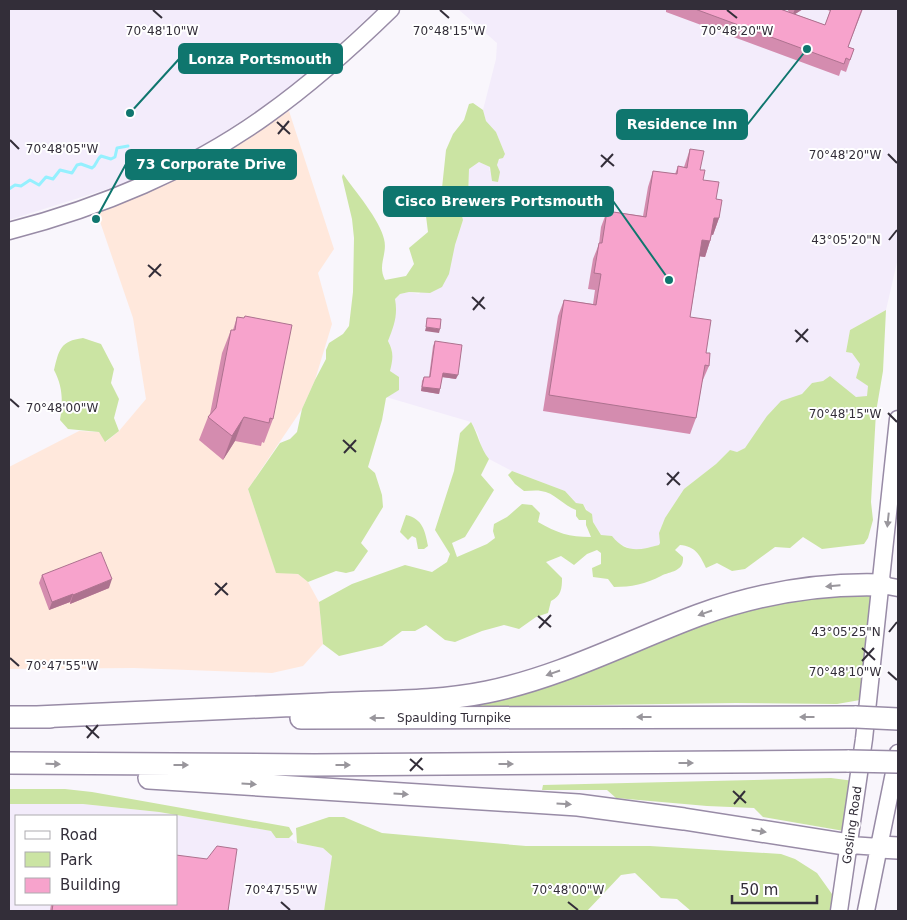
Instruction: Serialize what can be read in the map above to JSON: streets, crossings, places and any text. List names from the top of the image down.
{
  "streets": {
    "highway": ["Spaulding Turnpike"],
    "street": ["Gosling Road"]
  },
  "places": [
    "Residence Inn",
    "Lonza Portsmouth",
    "73 Corporate Drive",
    "Cisco Brewers Portsmouth"
  ],
  "legend": ["Road", "Park", "Building"],
  "scale_bar": "50 m",
  "coordinates": [
    "70°48'10\"W",
    "70°48'15\"W",
    "70°48'20\"W",
    "70°48'05\"W",
    "43°05'20\"N",
    "70°48'00\"W",
    "43°05'25\"N",
    "70°47'55\"W"
  ]
}
